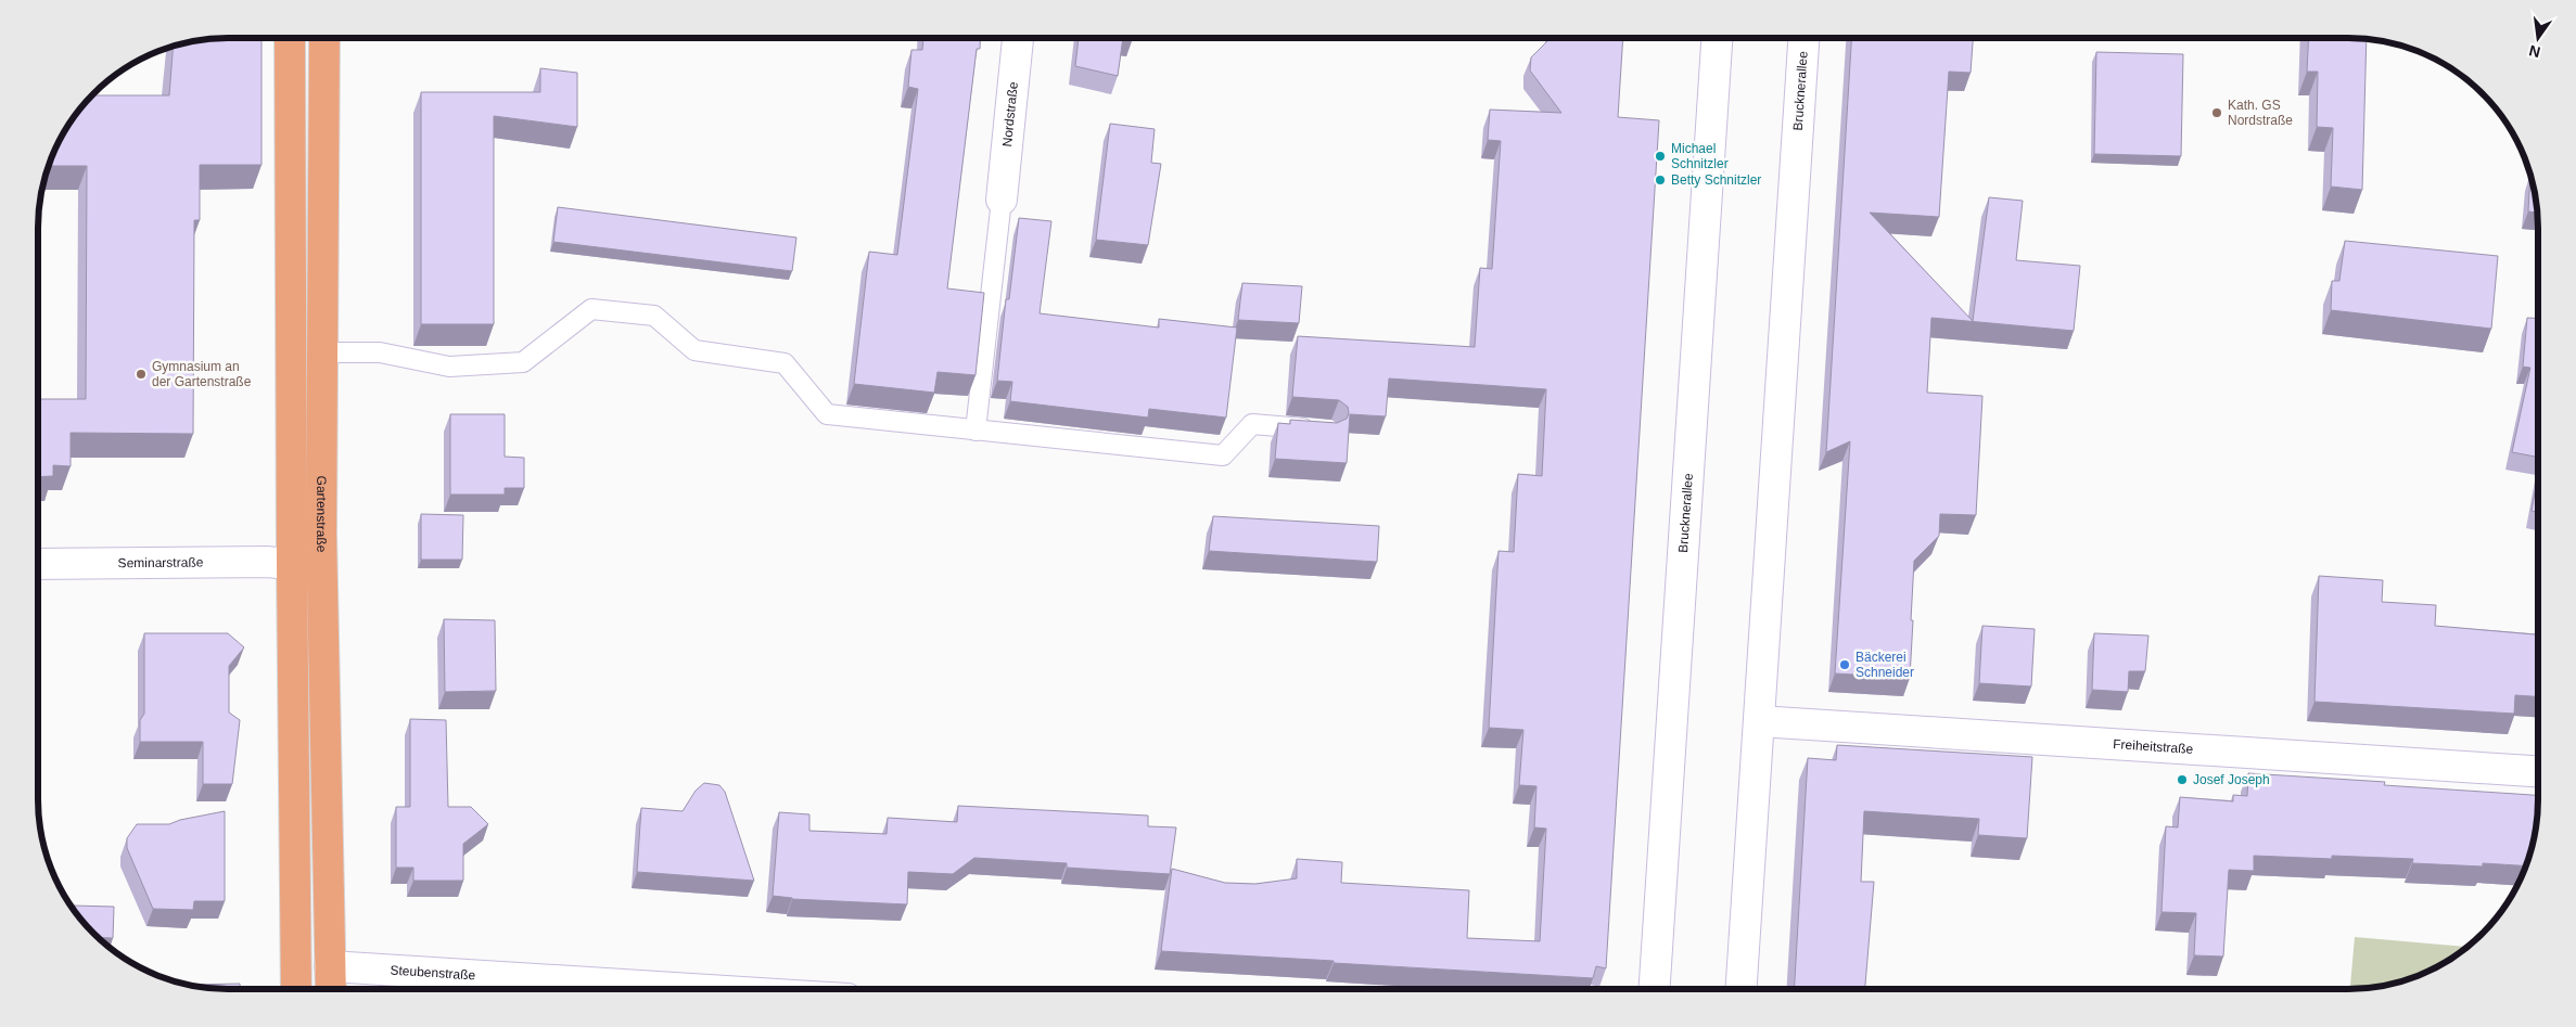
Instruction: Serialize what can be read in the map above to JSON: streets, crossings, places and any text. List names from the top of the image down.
{
  "streets": {
    "main road": ["Gartenstraße"],
    "street": [
      "Brucknerallee",
      "Nordstraße",
      "Seminarstraße",
      "Freiheitstraße",
      "Steubenstraße"
    ]
  },
  "crossings": [
    ["Brucknerallee", "Freiheitstraße"],
    ["Gartenstraße", "Steubenstraße"]
  ],
  "places": [
    "Kath. GS Nordstraße",
    "Michael Schnitzler",
    "Betty Schnitzler",
    "Gymnasium an der Gartenstraße",
    "Bäckerei Schneider",
    "Josef Joseph"
  ],
  "north": "bottom"
}
